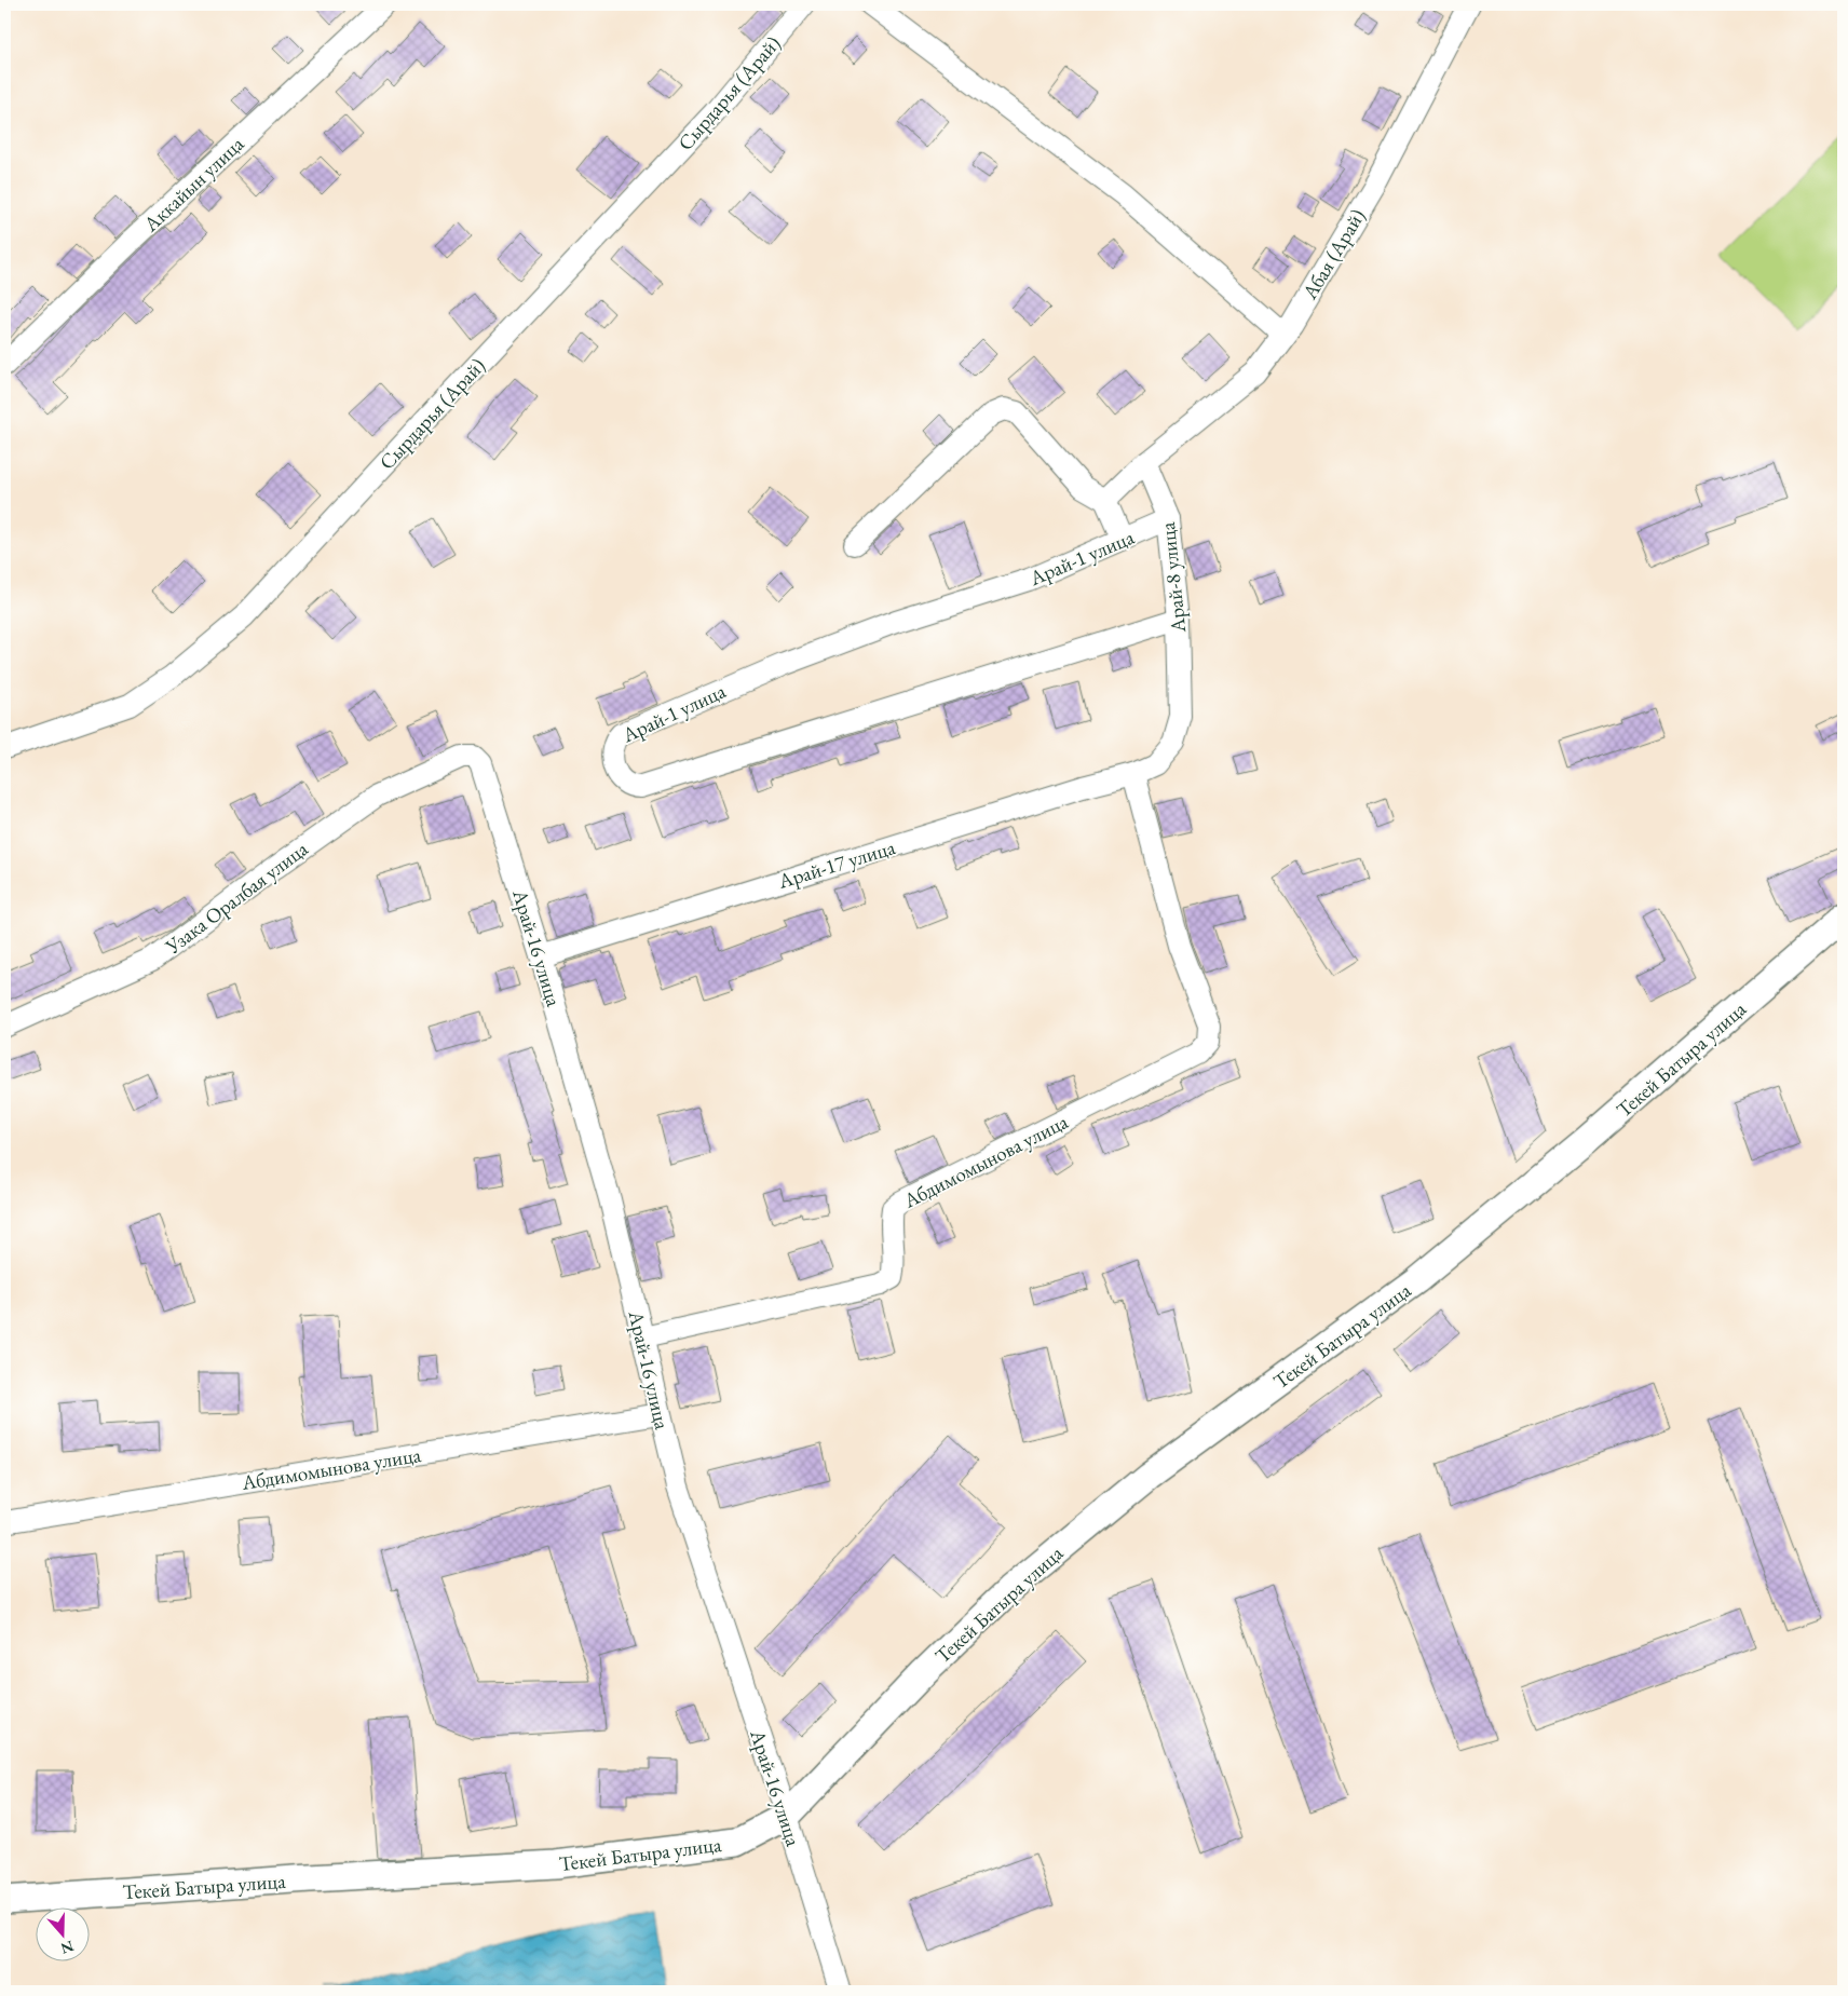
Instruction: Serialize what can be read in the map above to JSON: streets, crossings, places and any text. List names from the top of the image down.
{
  "streets": {
    "street": [
      "Сырдарья (Арай)",
      "Аккайын улица",
      "Абая (Арай)",
      "Арай-1 улица",
      "Арай-8 улица",
      "Арай-17 улица",
      "Узака Оралбая улица",
      "Арай-16 улица",
      "Текей Батыра улица",
      "Абдимомынова улица"
    ]
  },
  "crossings": [
    ["Абая (Арай)", "Арай-8 улица"],
    ["Арай-1 улица", "Арай-8 улица"],
    ["Арай-8 улица", "Арай-17 улица"],
    ["Арай-8 улица", "Абдимомынова улица"],
    ["Арай-17 улица", "Арай-16 улица"],
    ["Арай-17 улица", "Абдимомынова улица"],
    ["Узака Оралбая улица", "Арай-16 улица"],
    ["Арай-16 улица", "Текей Батыра улица"],
    ["Арай-16 улица", "Абдимомынова улица"]
  ],
  "north": "bottom"
}
